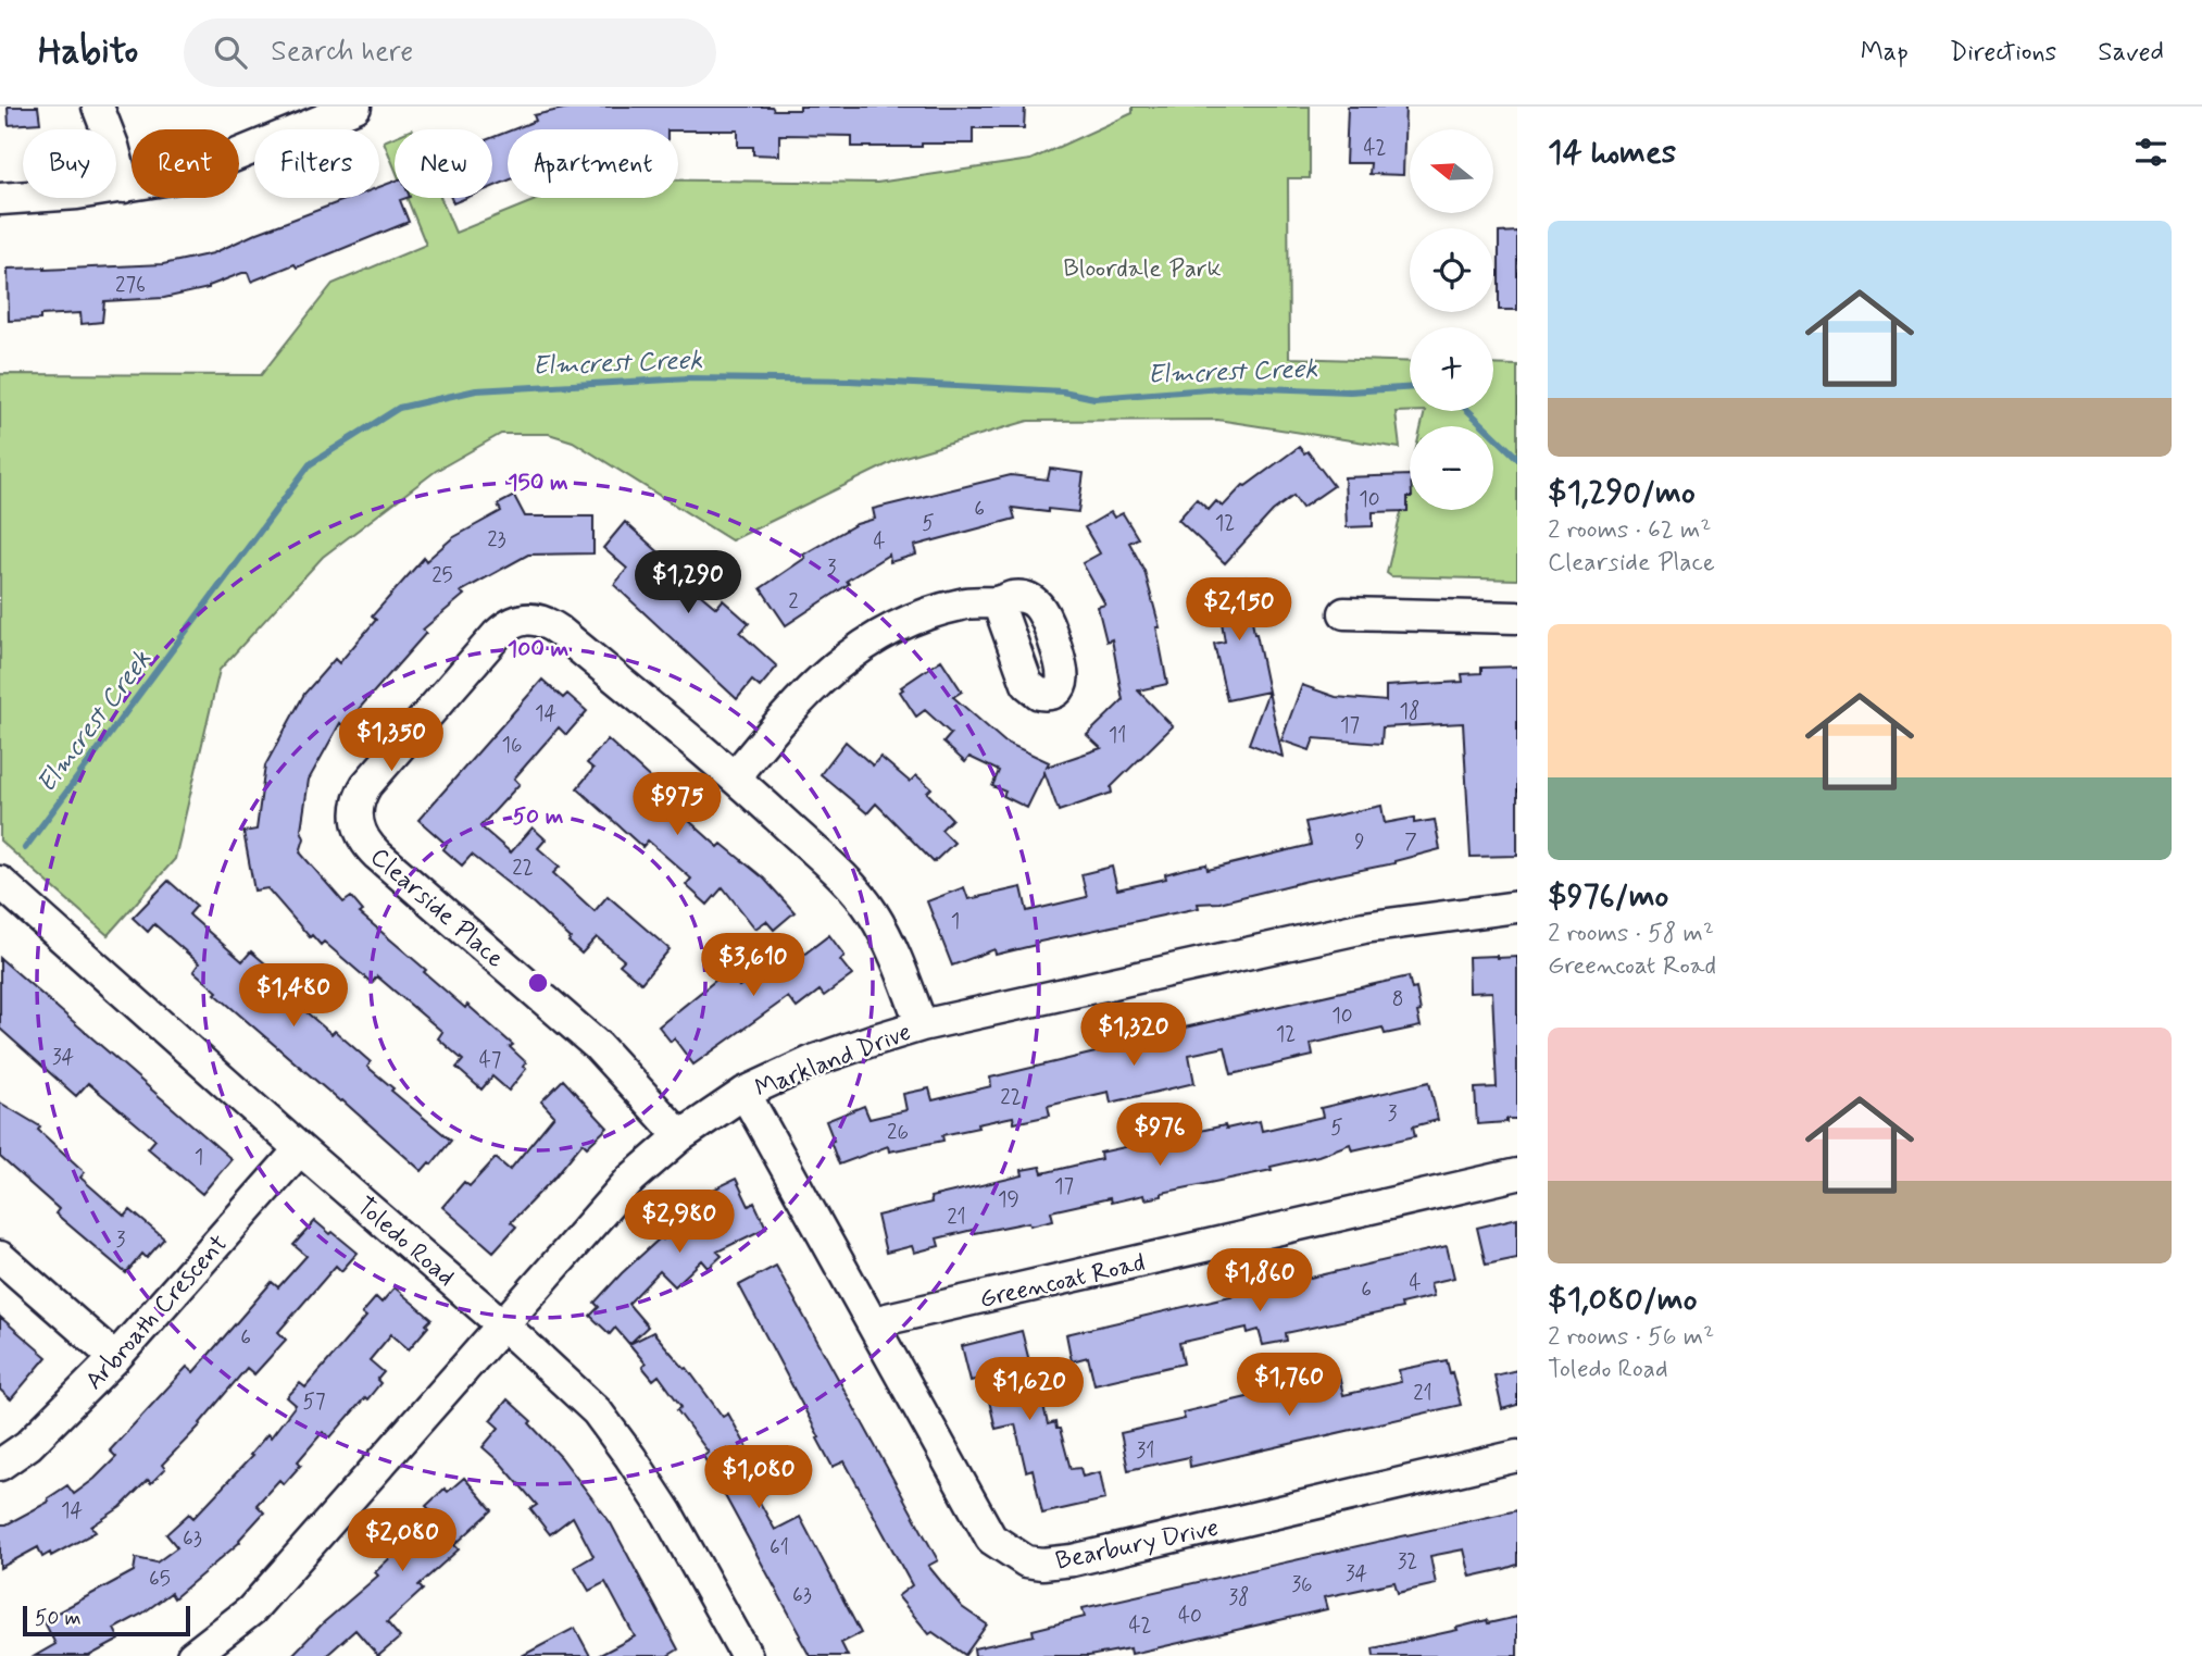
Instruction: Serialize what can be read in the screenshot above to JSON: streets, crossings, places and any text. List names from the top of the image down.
{
  "streets": {
    "street": [
      "Clearside Place",
      "Markland Drive",
      "Toledo Road",
      "Greencoat Road",
      "Arbroath Crescent",
      "Bearbury Drive"
    ]
  },
  "crossings": [
    ["Clearside Place", "Markland Drive"],
    ["Markland Drive", "Toledo Road"],
    ["Markland Drive", "Bearbury Drive"],
    ["Toledo Road", "Arbroath Crescent"],
    ["Greencoat Road", "Bearbury Drive"]
  ],
  "water": ["Elmcrest Creek"],
  "parks": ["Bloordale Park"],
  "house_numbers": [
    "42",
    "276",
    "10",
    "6",
    "5",
    "12",
    "23",
    "4",
    "3",
    "25",
    "2",
    "18",
    "14",
    "17",
    "11",
    "16",
    "9",
    "7",
    "22",
    "1",
    "8",
    "10",
    "12",
    "34",
    "47",
    "22",
    "3",
    "5",
    "26",
    "1",
    "17",
    "19",
    "21",
    "3",
    "4",
    "6",
    "6",
    "21",
    "57",
    "31",
    "14",
    "63",
    "61",
    "32",
    "34",
    "65",
    "36",
    "63",
    "38",
    "40",
    "42"
  ],
  "scale_bar": "50 m",
  "north": "left",
  "page": {
    "header": "Habito",
    "search": "Search here",
    "nav": ["Map", "Directions", "Saved"],
    "heading": "14 homes",
    "map_buttons": ["+", "−"],
    "chip": [
      "Buy",
      "Rent",
      "Filters",
      "New",
      "Apartment"
    ],
    "list": [
      {
        "name": "$1,290/mo",
        "note": "2 rooms · 62 m² · Clearside Place"
      },
      {
        "name": "$976/mo",
        "note": "2 rooms · 58 m² · Greencoat Road"
      },
      {
        "name": "$1,080/mo",
        "note": "2 rooms · 56 m² · Toledo Road"
      }
    ],
    "price": [
      "$1,290",
      "$2,150",
      "$1,350",
      "$975",
      "$3,610",
      "$1,480",
      "$1,320",
      "$976",
      "$2,980",
      "$1,860",
      "$1,760",
      "$1,620",
      "$1,080",
      "$2,080"
    ],
    "scale": "50 m"
  },
  "rings": ["150 m", "100 m", "50 m"]
}
